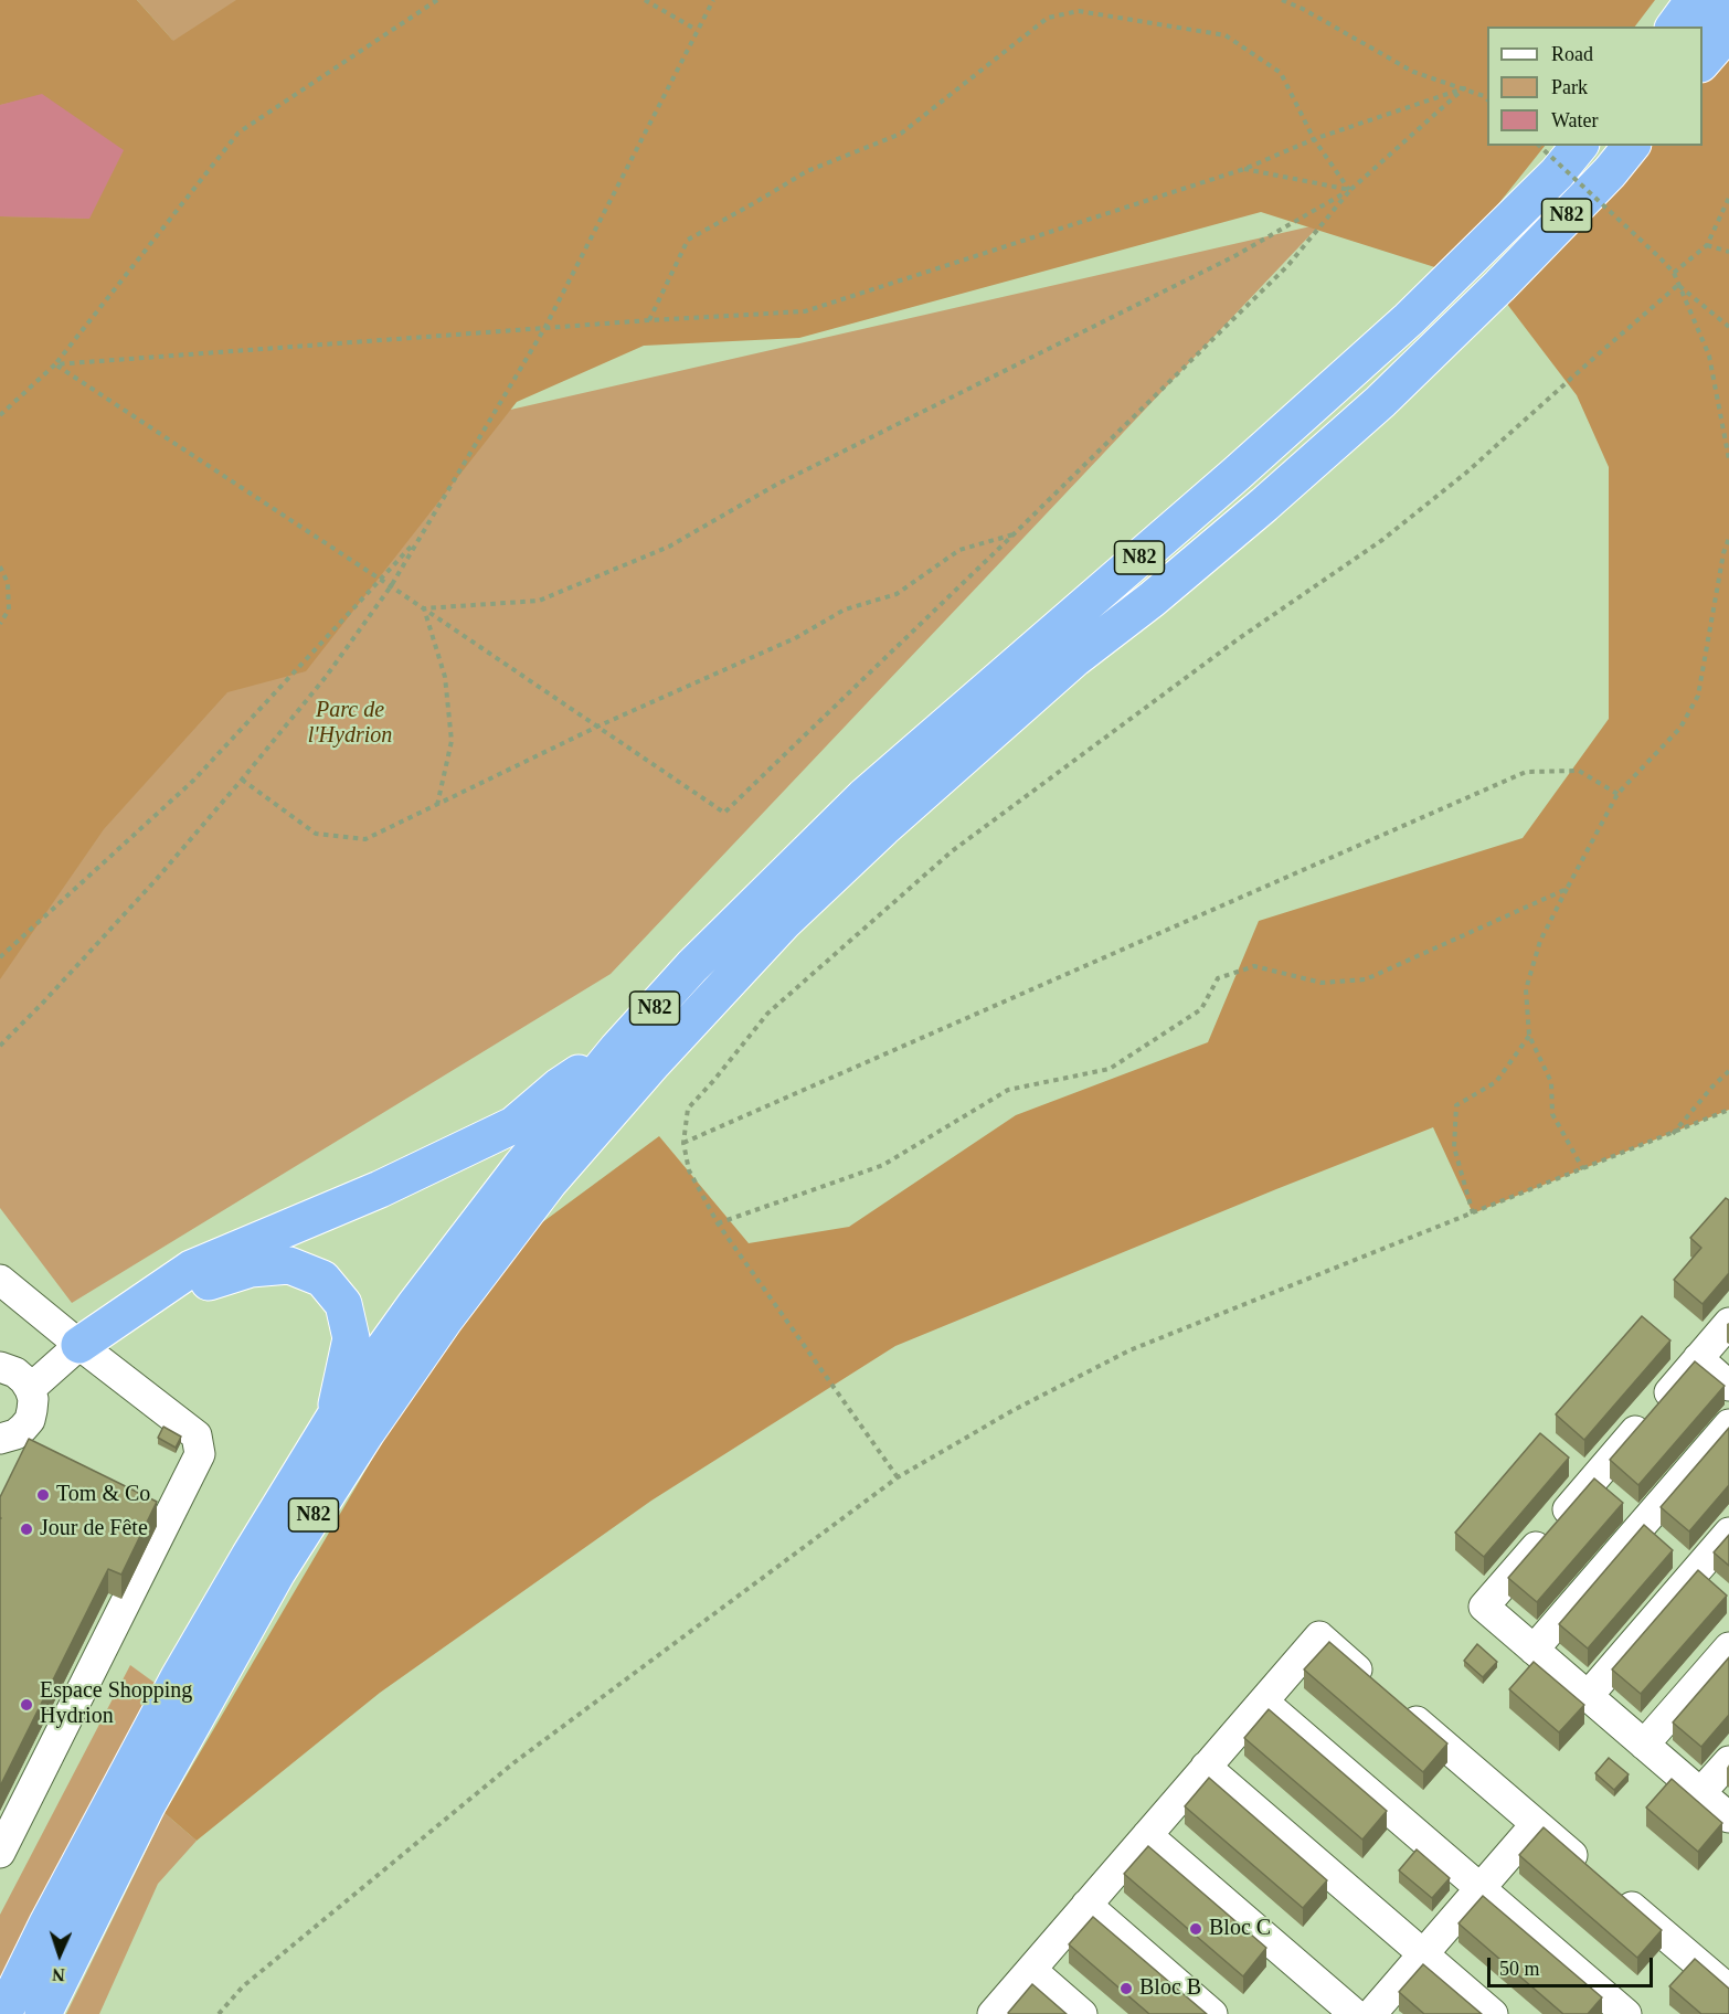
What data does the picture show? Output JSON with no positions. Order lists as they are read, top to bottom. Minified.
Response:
{"streets":{"highway":["N82"]},"parks":["Parc de l'Hydrion"],"places":["Tom & Co","Jour de Fête","Espace Shopping Hydrion","Bloc C","Bloc B"],"legend":["Road","Park","Water"],"scale_bar":"50 m","north":"bottom"}
